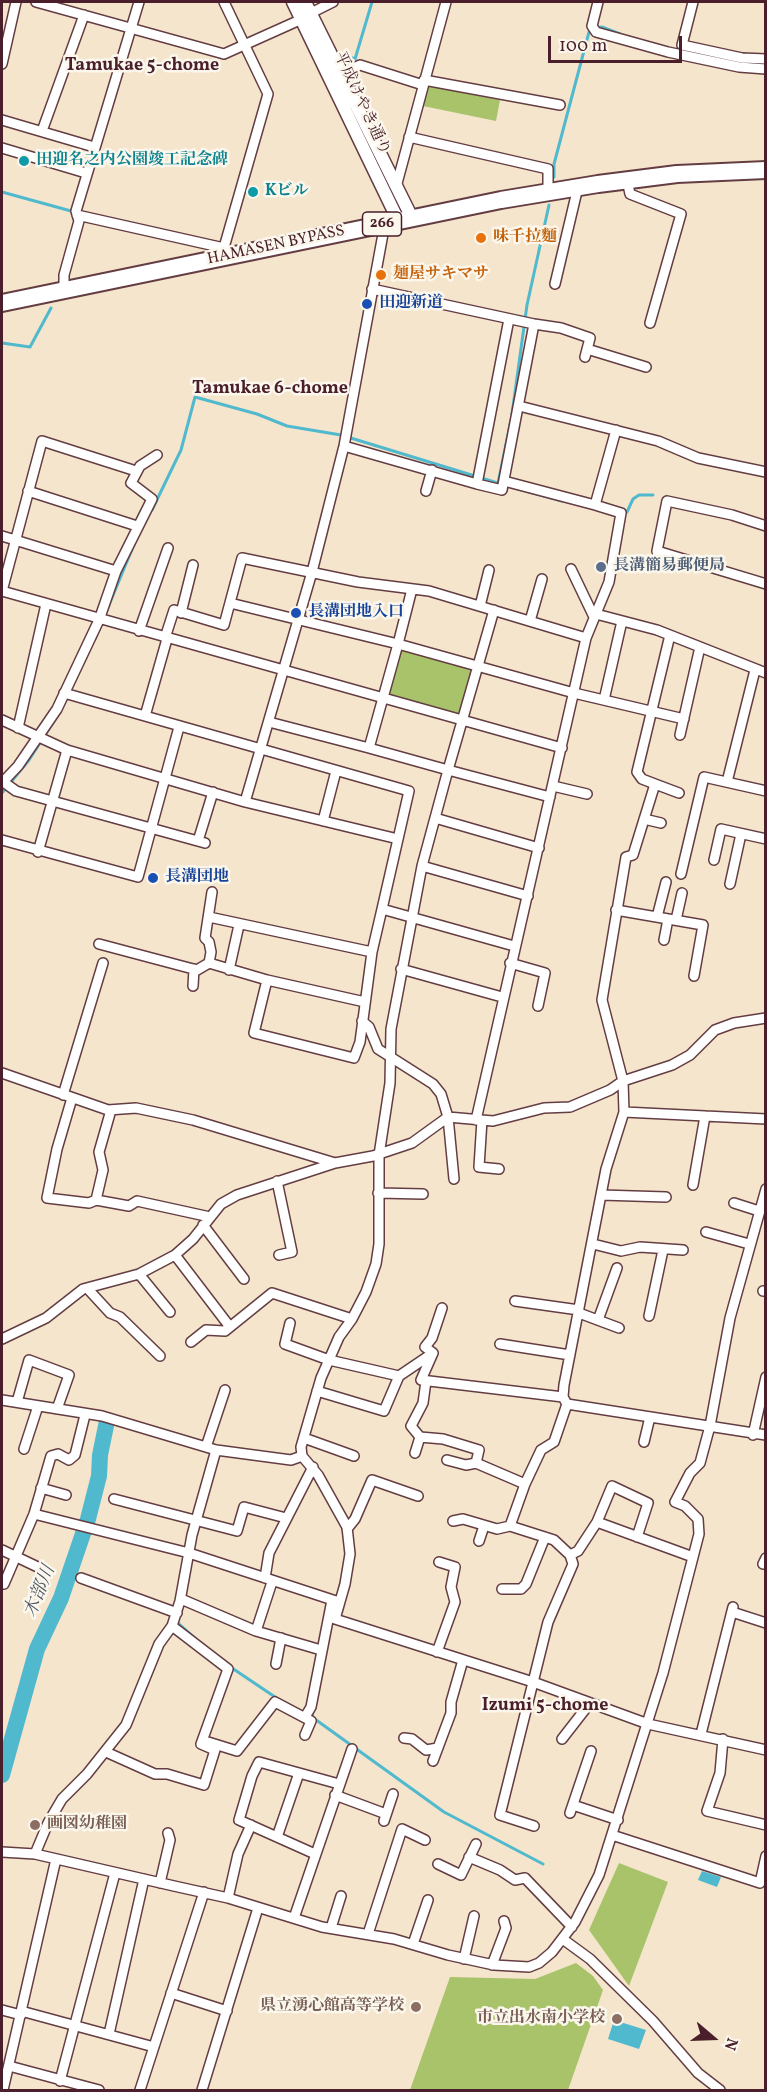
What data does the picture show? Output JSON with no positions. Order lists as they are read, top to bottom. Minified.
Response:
{"streets":{"highway":["266","HAMASEN BYPASS"],"street":["平成けやき通り"]},"crossings":[["平成けやき通り","HAMASEN BYPASS"]],"districts":["Tamukae 5-chome","Tamukae 6-chome","Izumi 5-chome"],"water":["木部川"],"places":["田迎名之内公園竣工記念碑","Kビル","味千拉麵","麺屋サキマサ","田迎新道","長溝簡易郵便局","長溝団地入口","長溝団地","画図幼稚園","県立湧心館高等学校","市立出水南小学校"],"scale_bar":"100 m","north":"right"}
